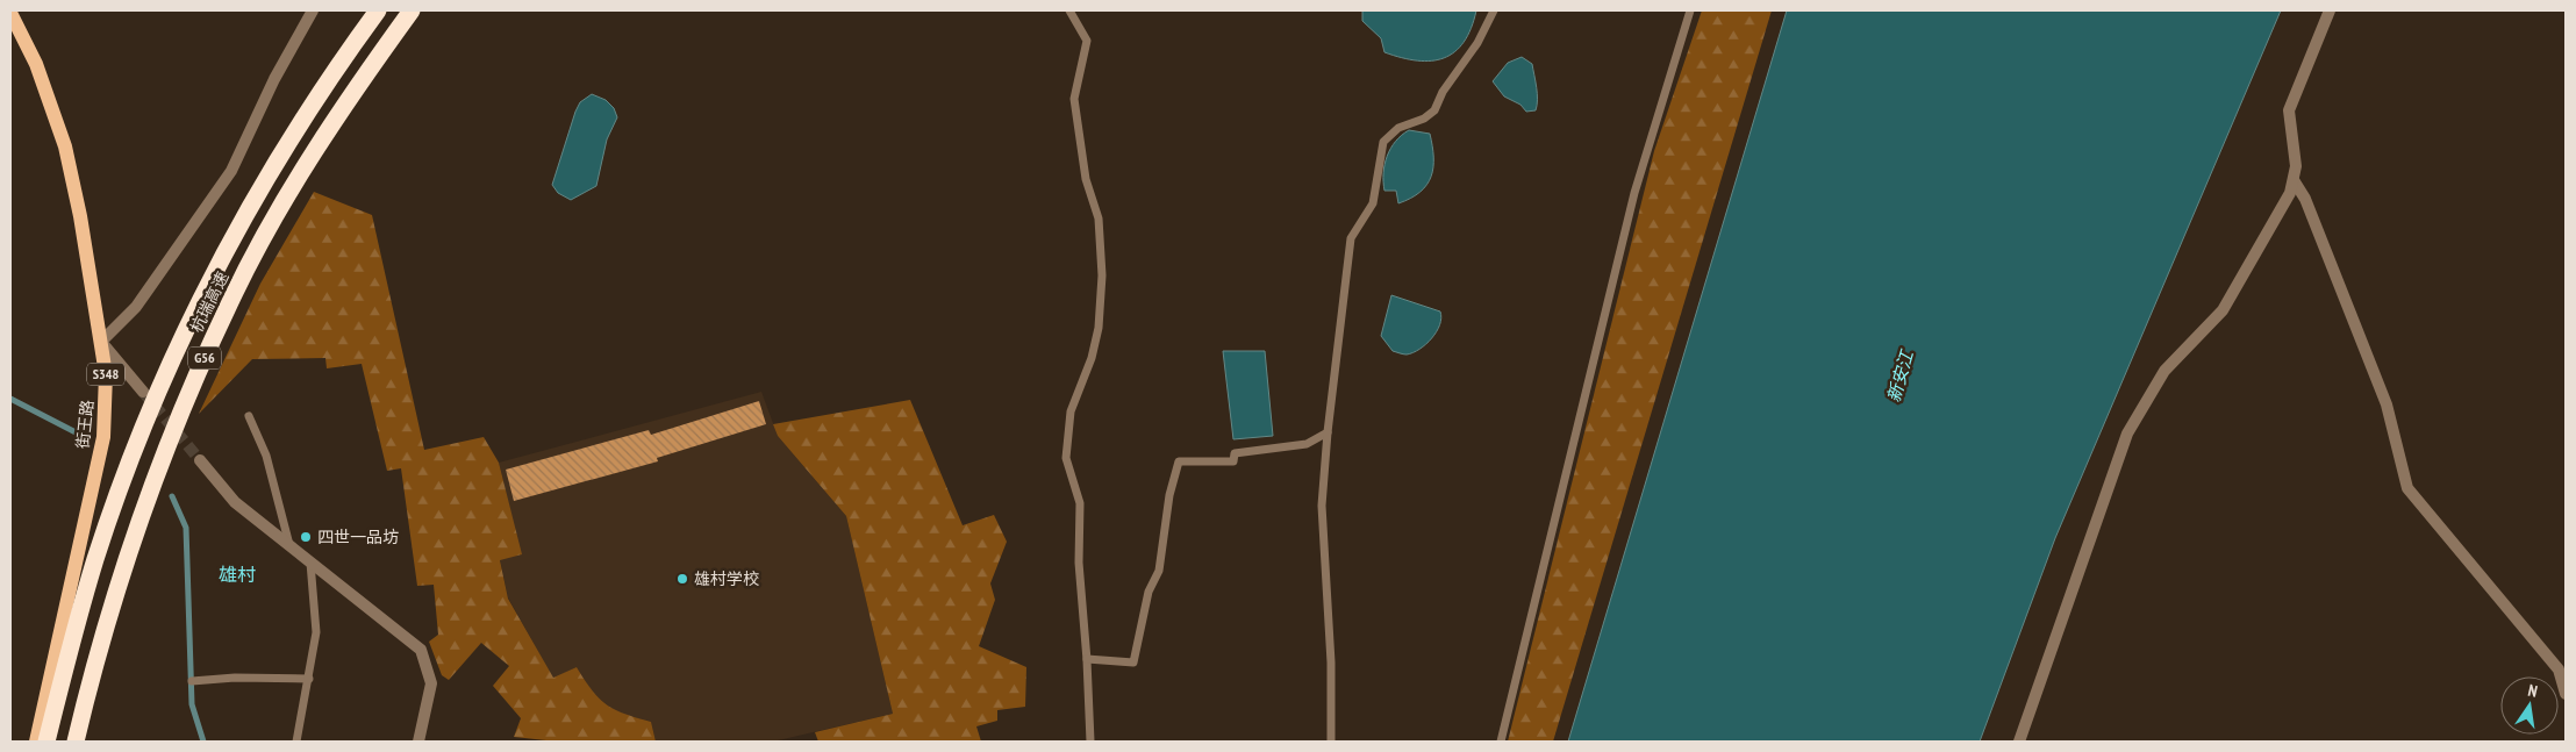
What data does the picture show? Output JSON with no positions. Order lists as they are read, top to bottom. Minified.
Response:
{"streets":{"highway":["杭瑞高速","G56"],"main road":["S348","街王路"]},"districts":["雄村"],"water":["新安江"],"places":["四世一品坊","雄村学校"],"north":"top"}
